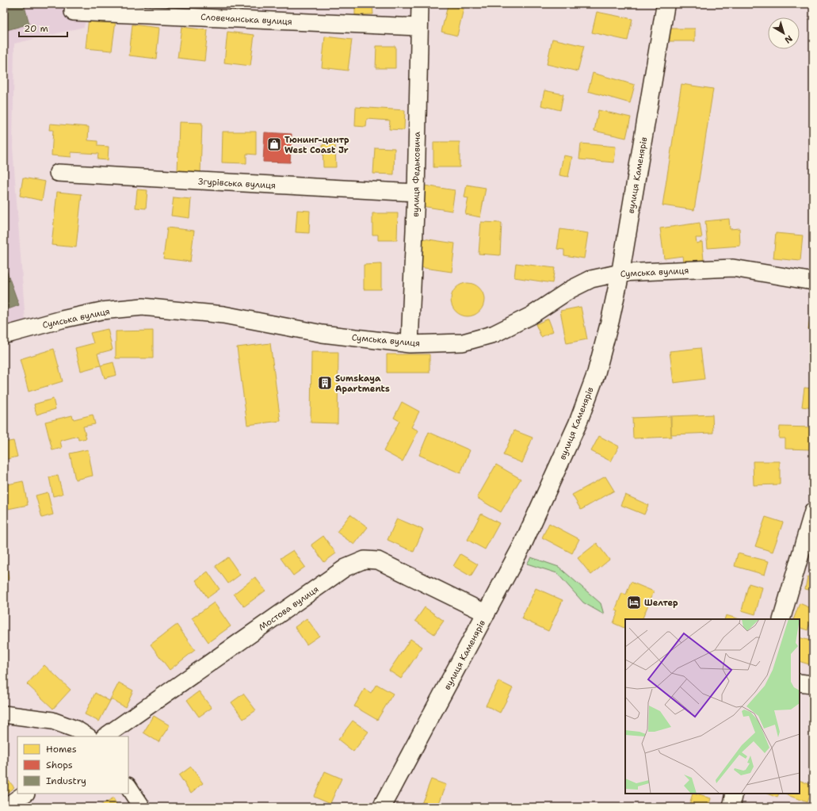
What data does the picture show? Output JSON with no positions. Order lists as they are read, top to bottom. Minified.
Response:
{"streets":{"street":["Словечанська вулиця","вулиця Федьковича","вулиця Каменярів","Згурівська вулиця","Сумська вулиця","Мостова вулиця"]},"crossings":[["Словечанська вулиця","вулиця Федьковича"],["вулиця Федьковича","Згурівська вулиця"],["вулиця Федьковича","Сумська вулиця"],["вулиця Каменярів","Сумська вулиця"],["вулиця Каменярів","Мостова вулиця"]],"places":{"shop":["Тюнинг-центр West Coast Jr"],"building":["Sumskaya Apartments"],"hotel":["Шелтер"]},"legend":["Homes","Shops","Industry"],"scale_bar":"20 m","north":"bottom right"}
